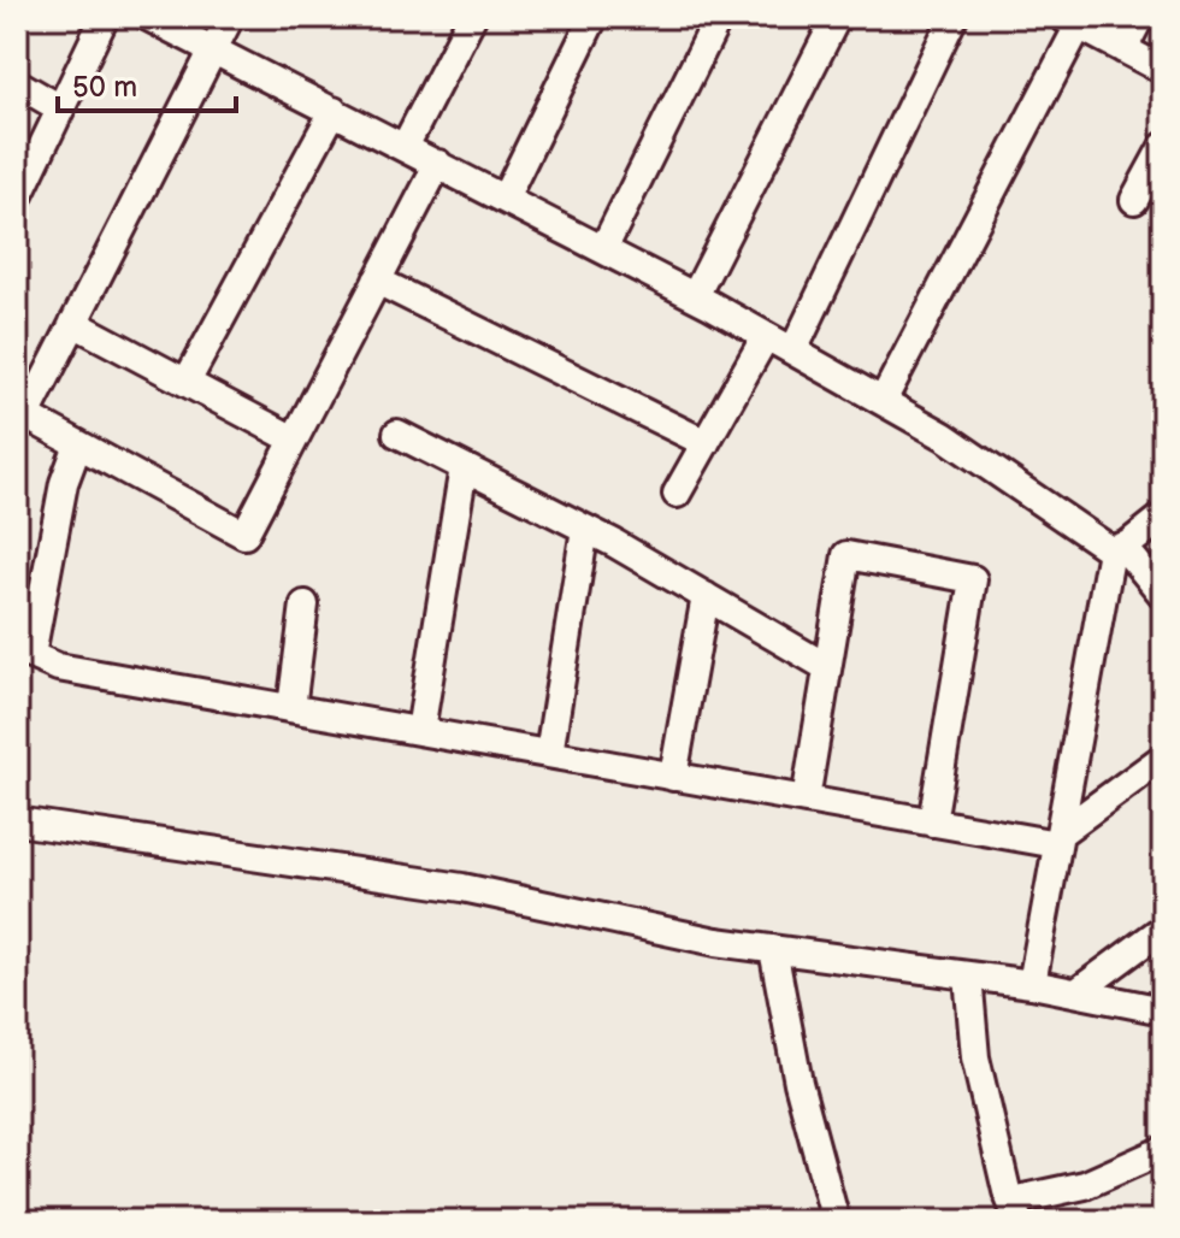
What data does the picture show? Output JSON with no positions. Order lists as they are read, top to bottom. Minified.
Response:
{"scale_bar":"50 m"}
